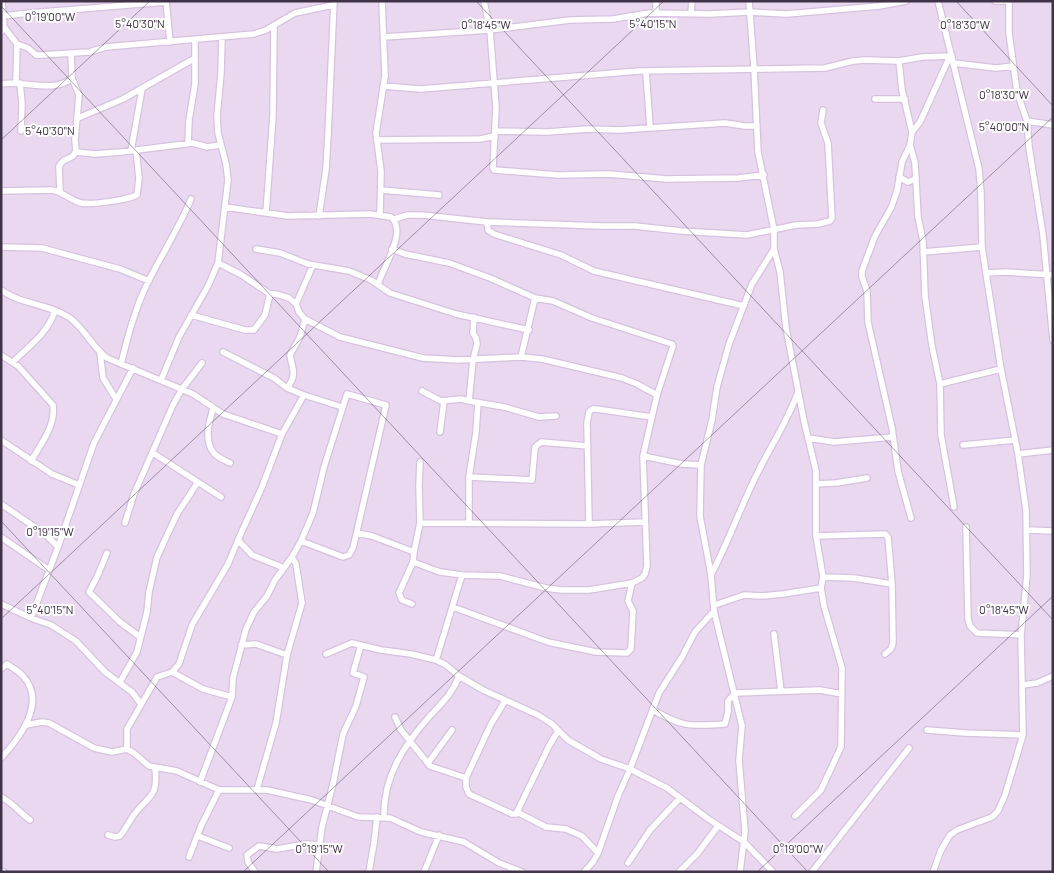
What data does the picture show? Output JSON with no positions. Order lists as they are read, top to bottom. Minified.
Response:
{"coordinates":["0°19'00\"W","5°40'30\"N","5°40'15\"N","0°18'45\"W","0°18'30\"W","5°40'00\"N","0°19'15\"W"]}
